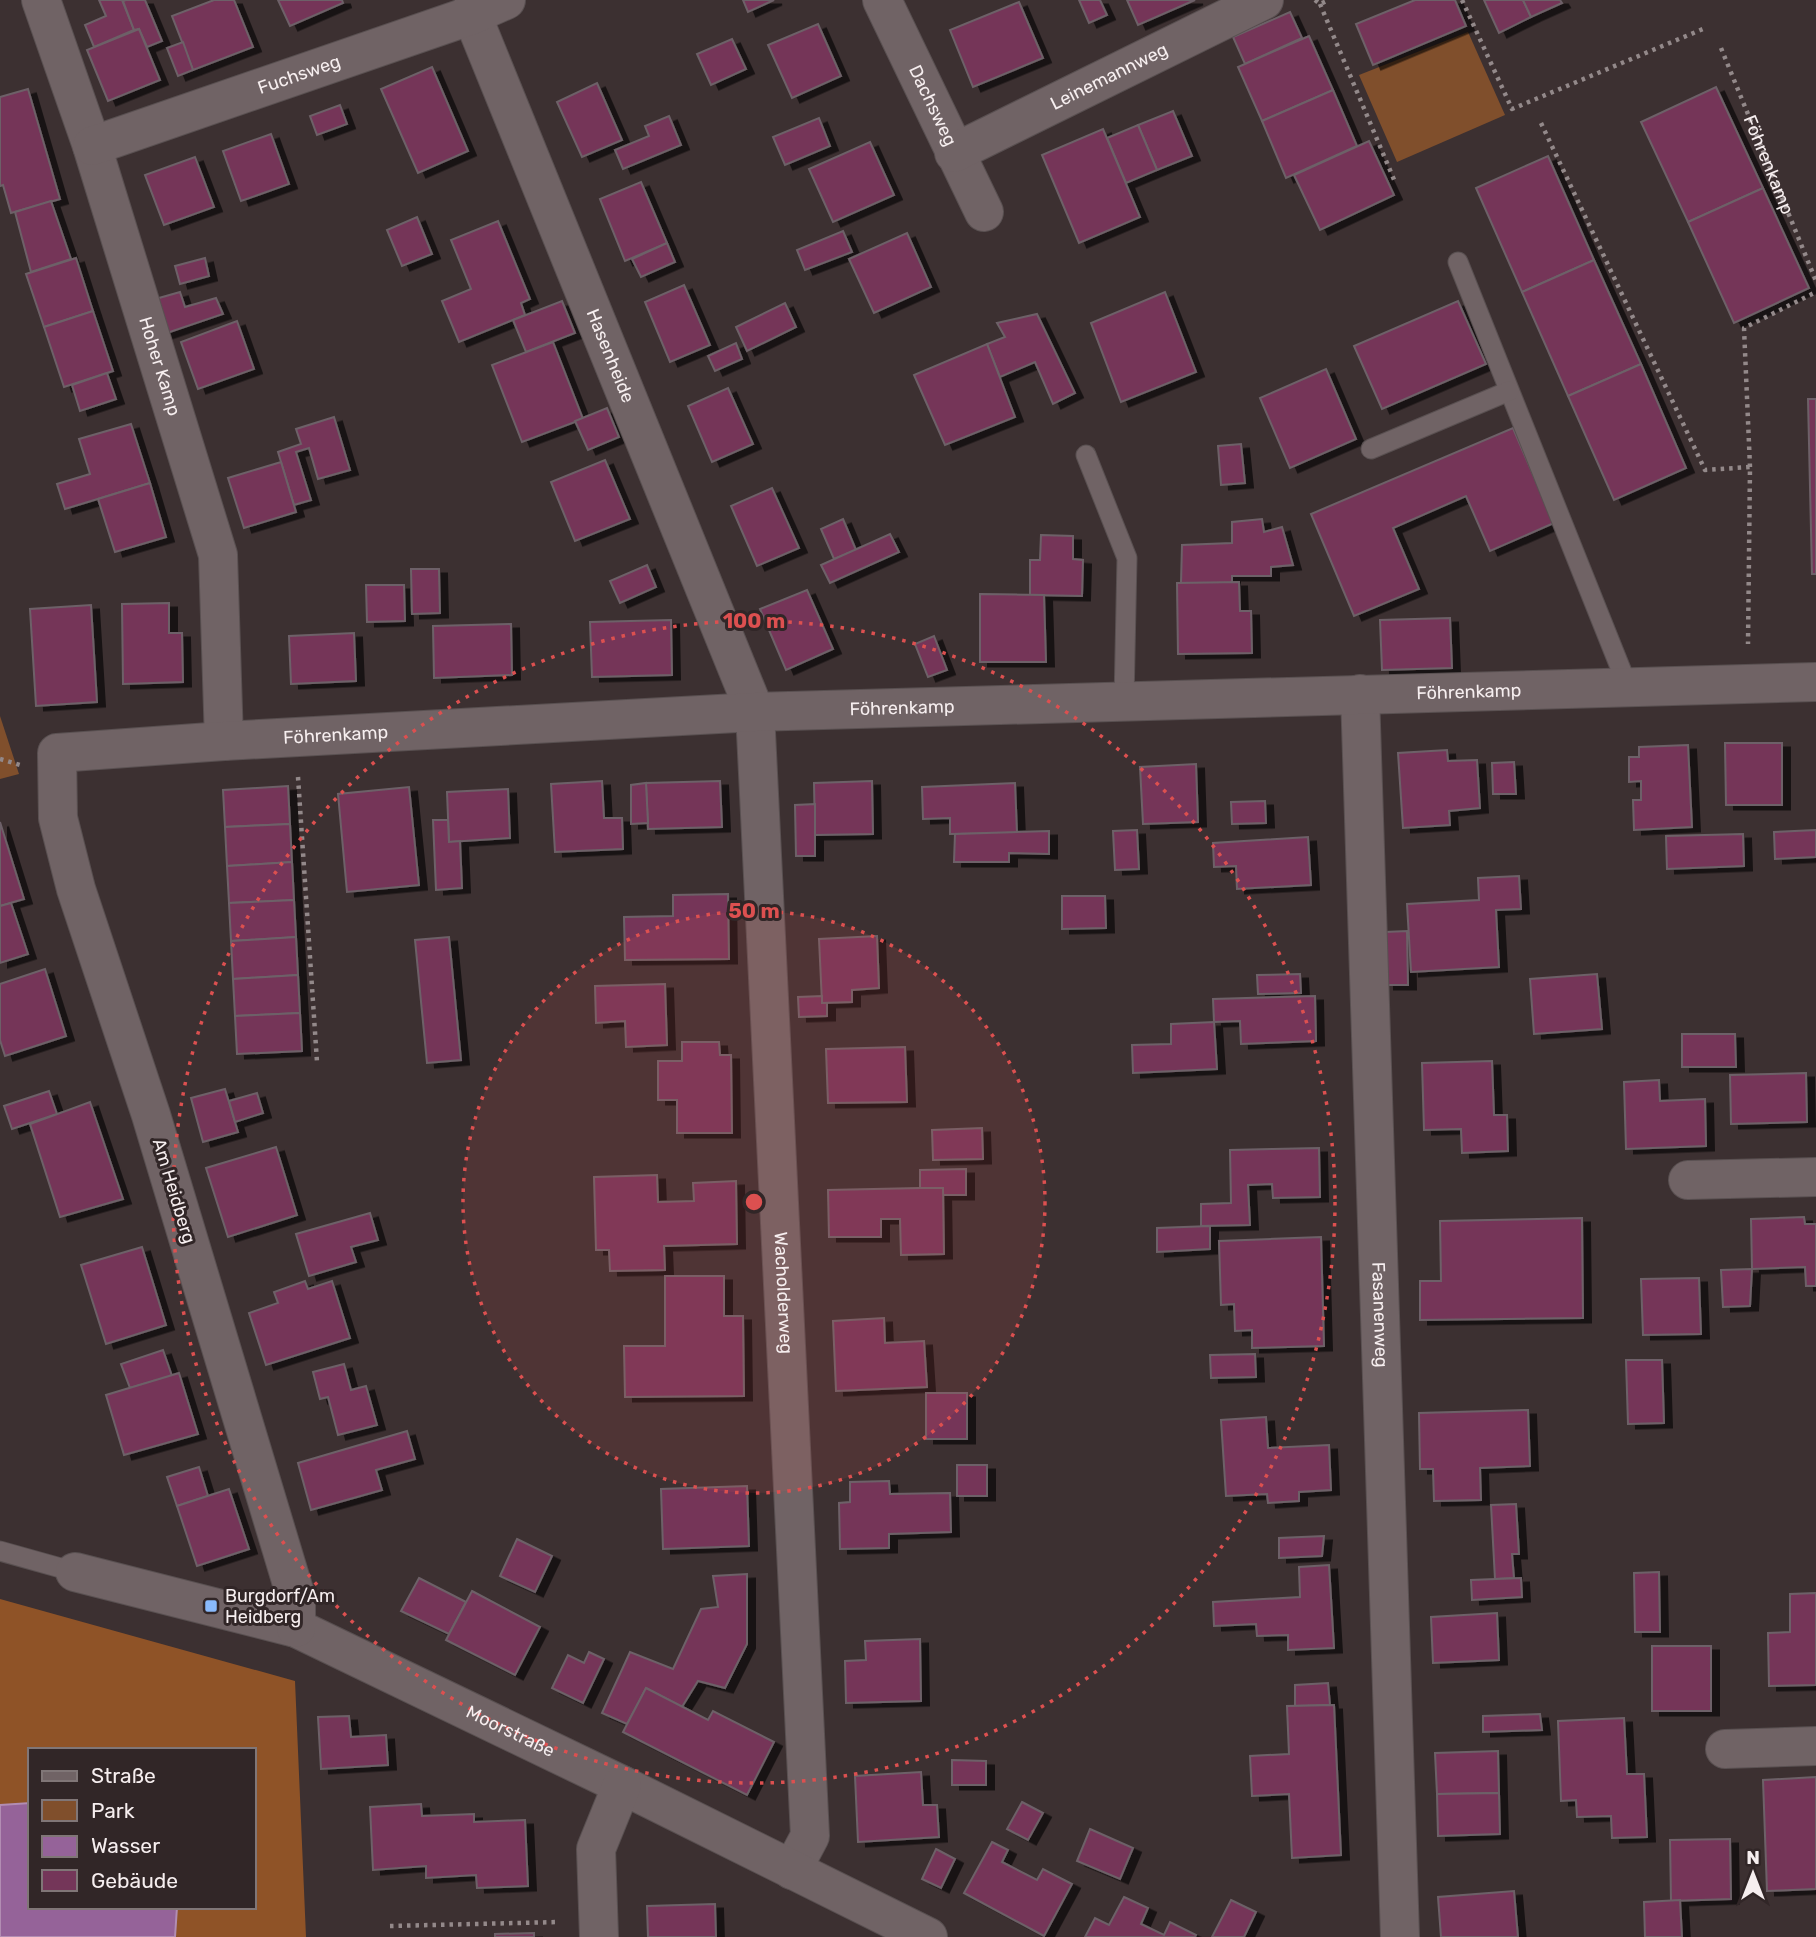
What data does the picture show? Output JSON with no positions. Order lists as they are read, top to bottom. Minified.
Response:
{"streets":{"street":["Fuchsweg","Leinemannweg","Dachsweg","Föhrenkamp","Hasenheide","Hoher Kamp","Am Heidberg","Wacholderweg","Fasanenweg","Moorstraße"]},"crossings":[["Fuchsweg","Hasenheide"],["Fuchsweg","Hoher Kamp"],["Leinemannweg","Dachsweg"],["Föhrenkamp","Hasenheide"],["Föhrenkamp","Hoher Kamp"],["Föhrenkamp","Am Heidberg"],["Föhrenkamp","Wacholderweg"],["Föhrenkamp","Fasanenweg"],["Hasenheide","Wacholderweg"],["Am Heidberg","Moorstraße"],["Wacholderweg","Moorstraße"]],"places":{"transit":["Burgdorf/Am Heidberg"]},"legend":["Straße","Park","Wasser","Gebäude"],"north":"top","rings":["100 m","50 m"]}
